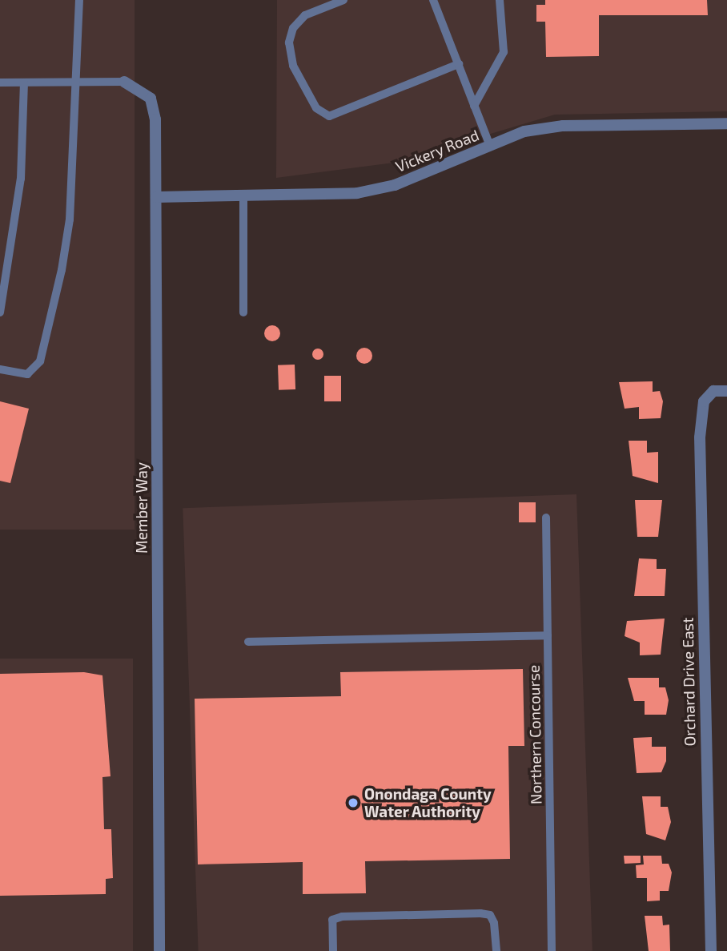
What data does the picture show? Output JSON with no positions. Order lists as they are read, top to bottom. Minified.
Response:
{"streets":{"street":["Vickery Road","Member Way","Orchard Drive East"],"lane":["Northern Concourse"]},"crossings":[["Vickery Road","Member Way"]],"places":["Onondaga County Water Authority"]}
